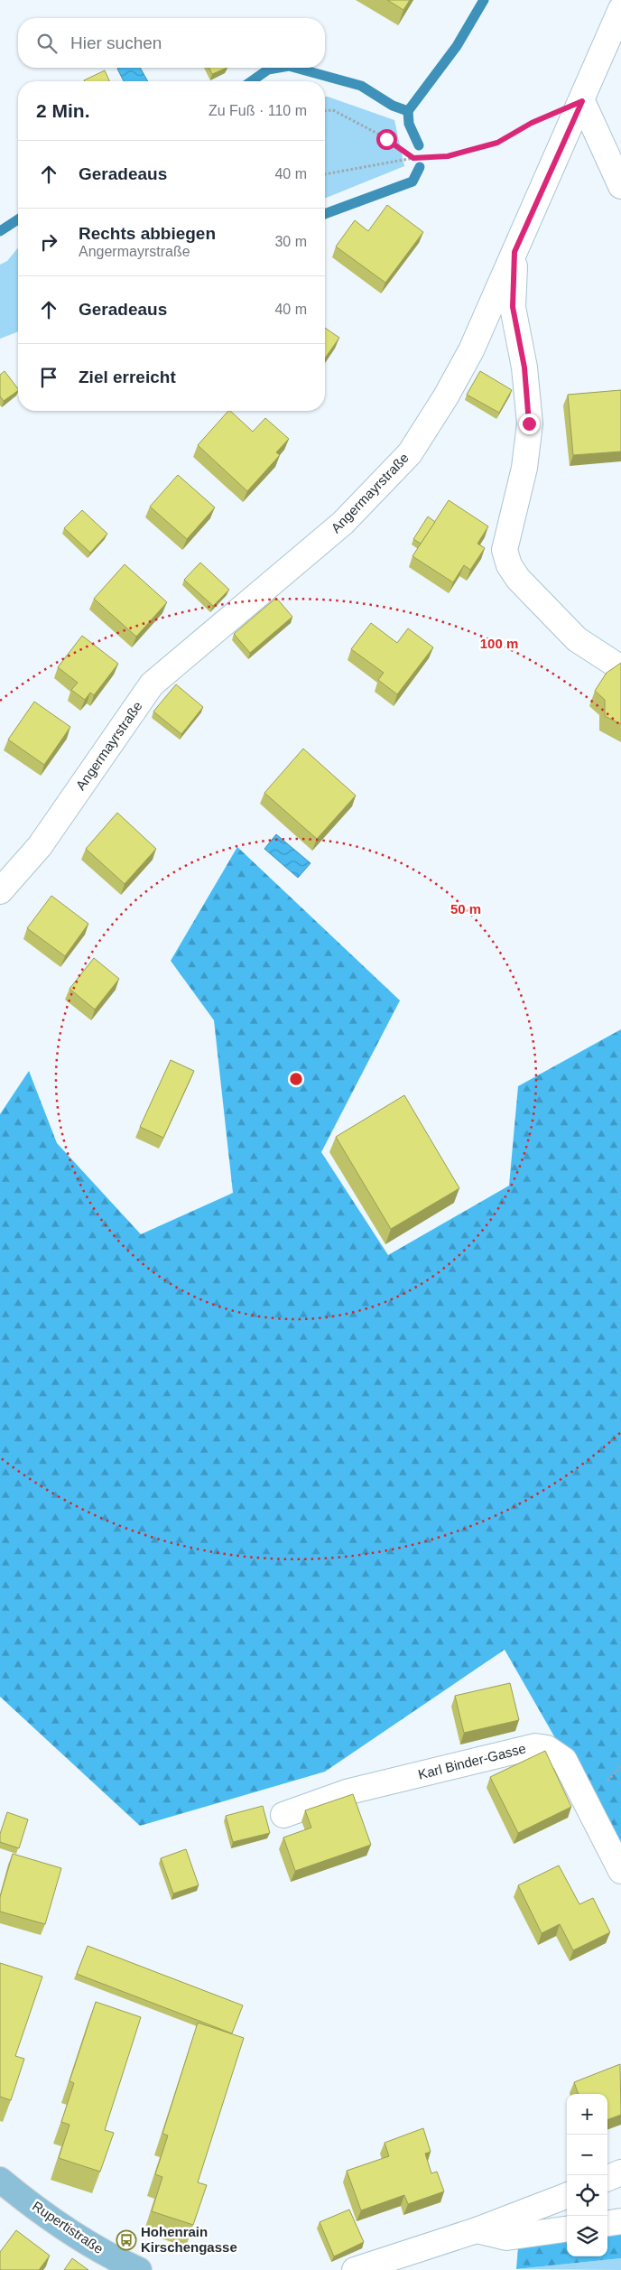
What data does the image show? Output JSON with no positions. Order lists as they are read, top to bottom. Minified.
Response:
{"streets":{"main road":["Rupertistraße"],"street":["Angermayrstraße","Karl Binder-Gasse"]},"places":{"bus stop":["Hohenrain Kirschengasse"]},"page":{"search":"Hier suchen","heading":["2 Min.","Zu Fuß · 110 m"],"list":[["Geradeaus","40 m"],["Rechts abbiegen","Angermayrstraße","30 m"],["Geradeaus","40 m"],"Ziel erreicht"],"map_buttons":["+","−"]},"rings":["100 m","50 m"]}
